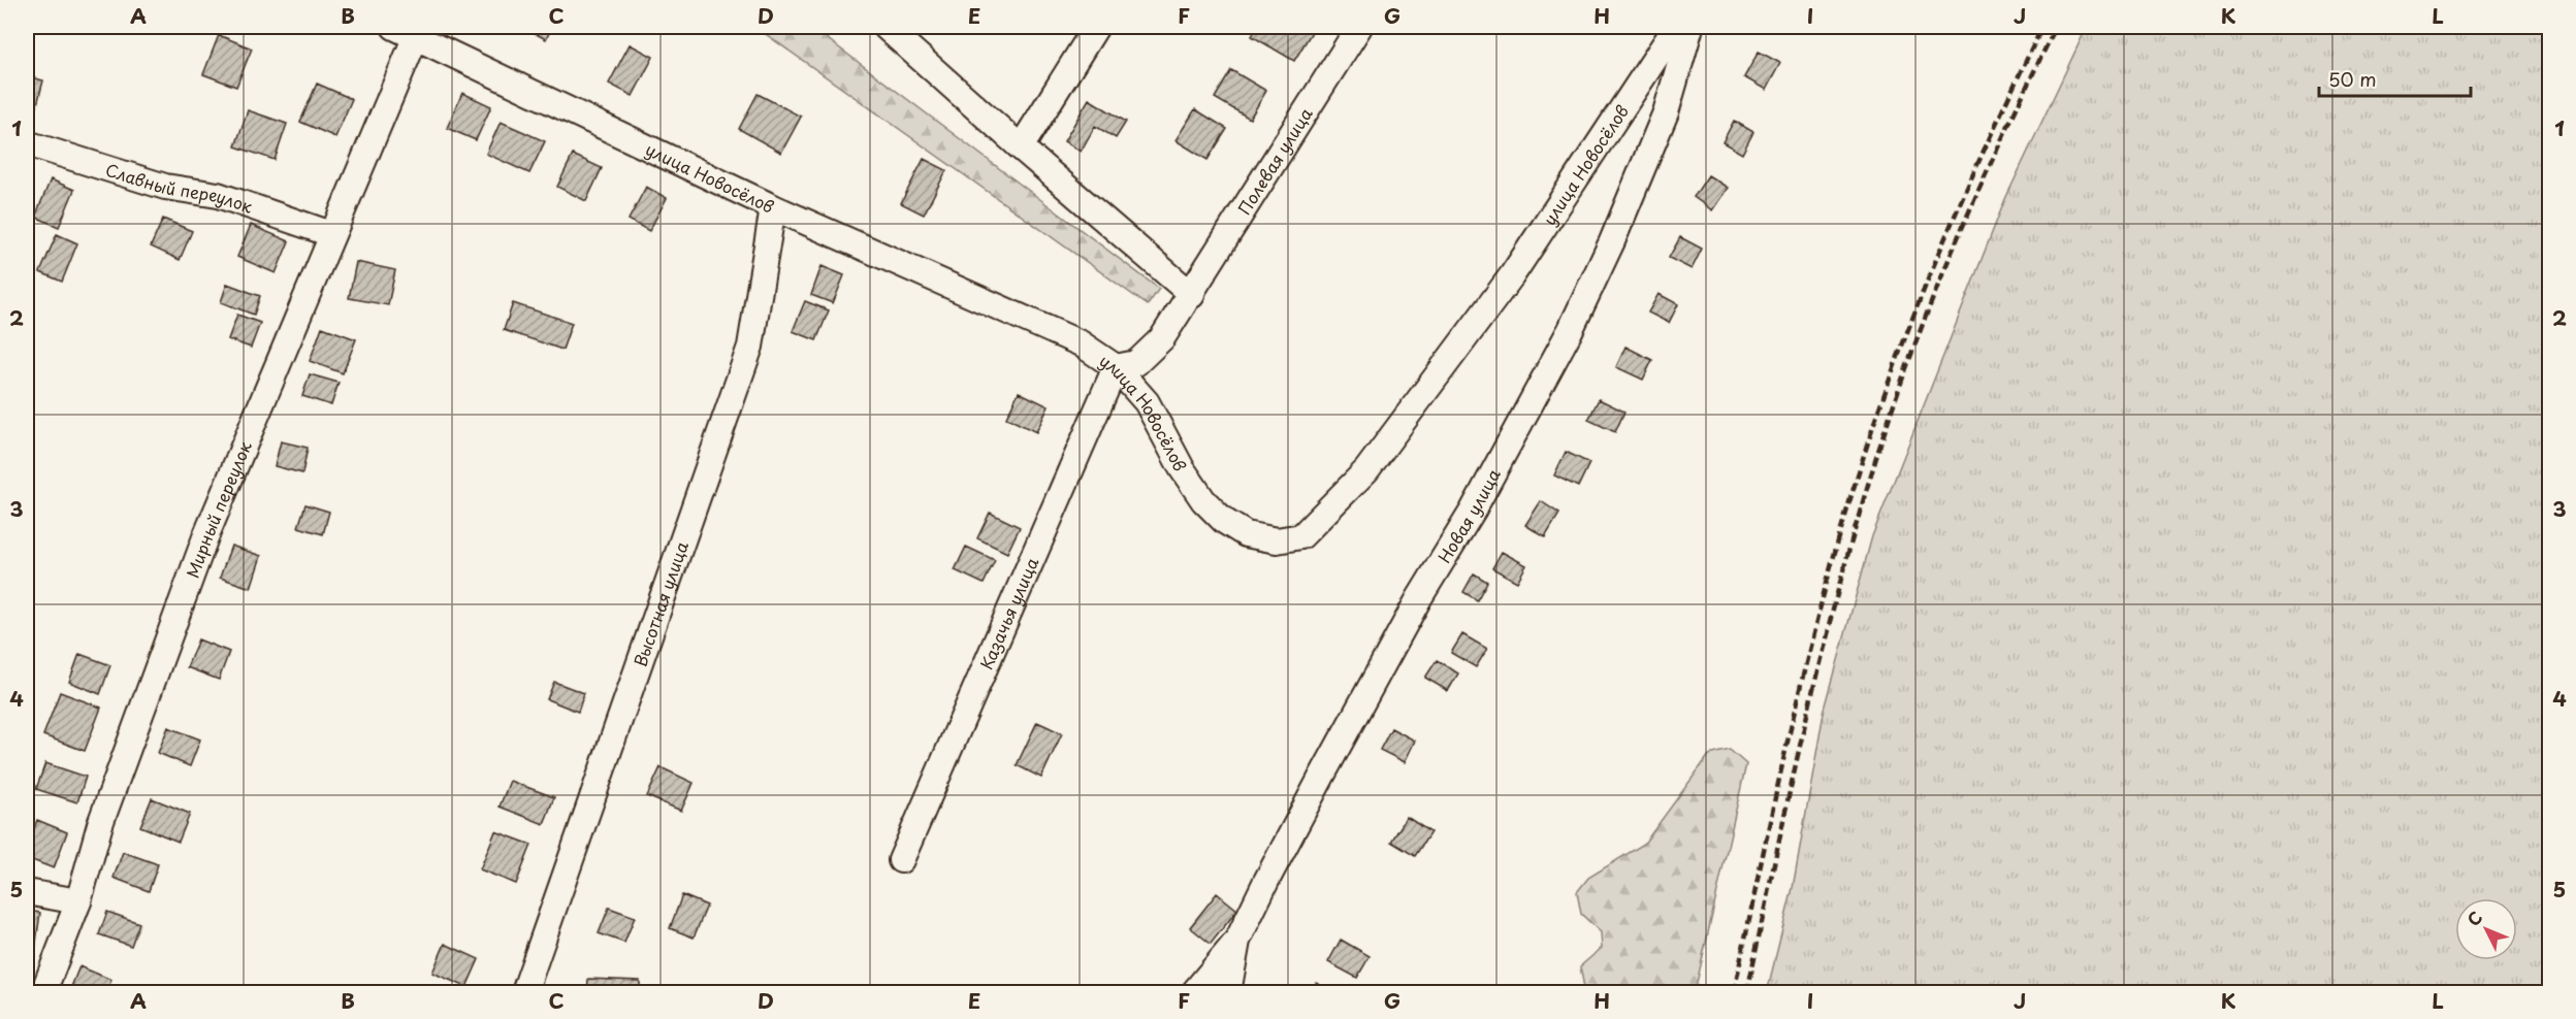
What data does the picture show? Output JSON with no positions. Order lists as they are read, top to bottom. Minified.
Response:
{"streets":{"street":["Полевая улица","улица Новосёлов","Славный переулок","Мирный переулок","Новая улица","Высотная улица","Казачья улица"]},"crossings":[["Полевая улица","улица Новосёлов"],["Полевая улица","Казачья улица"],["улица Новосёлов","Мирный переулок"],["улица Новосёлов","Высотная улица"],["улица Новосёлов","Казачья улица"],["Славный переулок","Мирный переулок"]],"scale_bar":"50 m","north":"top left","grid":{"columns":["A","B","C","D","E","F","G","H","I","J","K","L"],"rows":["1","2","3","4","5"]}}
